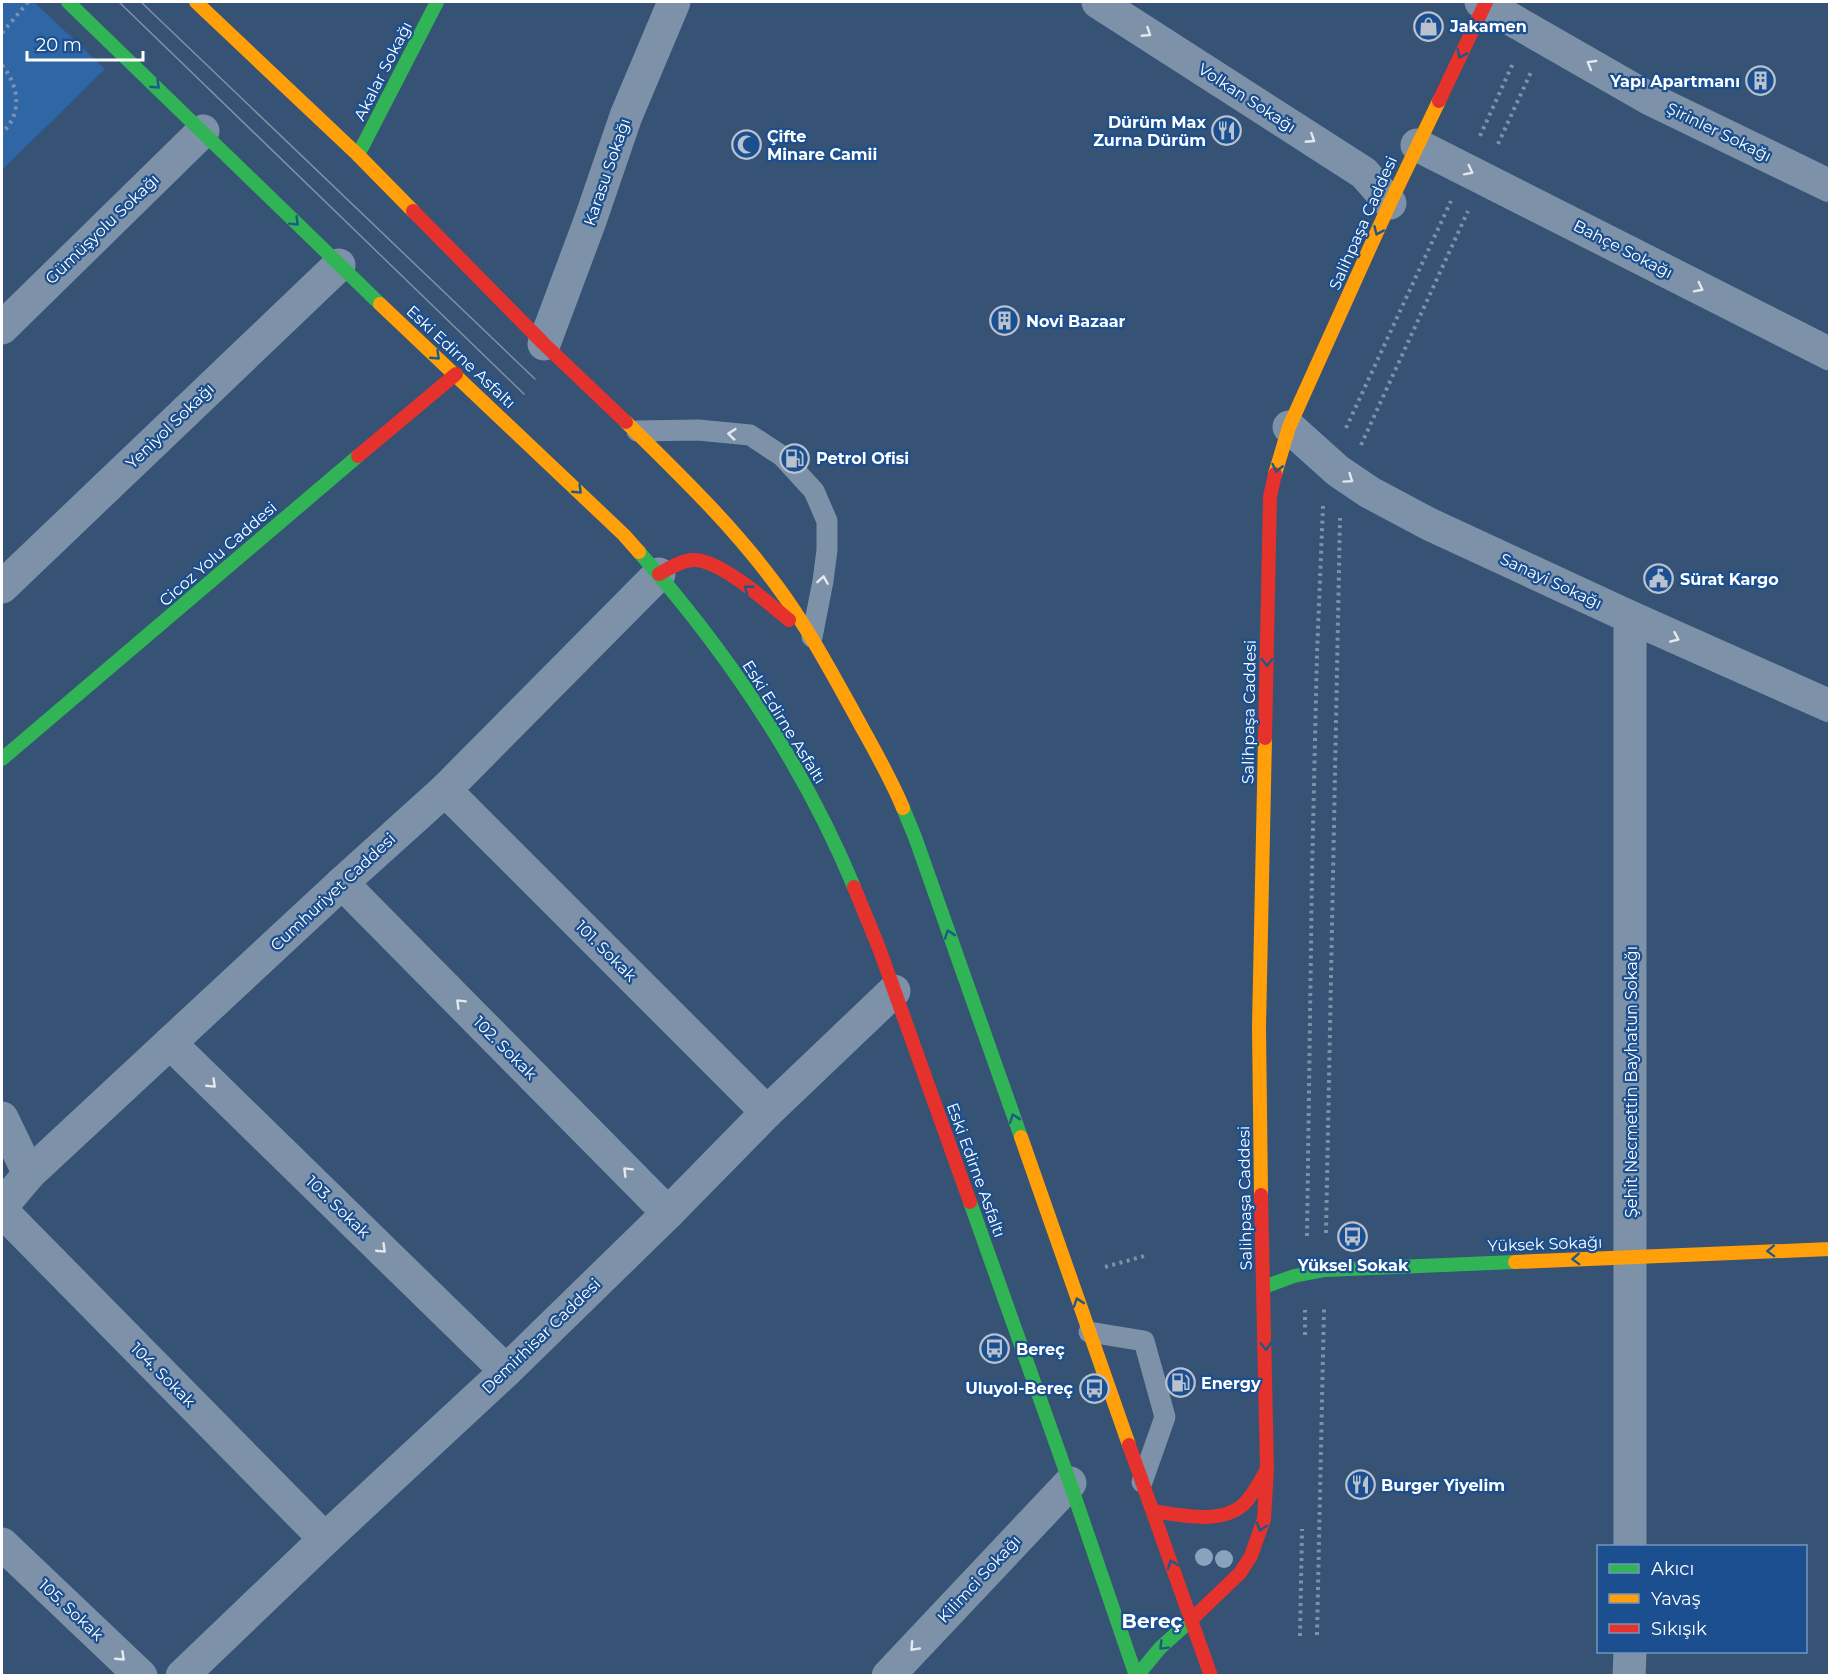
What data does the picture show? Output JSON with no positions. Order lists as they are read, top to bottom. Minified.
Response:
{"streets":{"main road":["Akalar Sokağı","Salihpaşa Caddesi","Eski Edirne Asfaltı","Cicoz Yolu Caddesi","Yüksek Sokağı"],"street":["Volkan Sokağı","Şirinler Sokağı","Karasu Sokağı","Gümüşyolu Sokağı","Bahçe Sokağı","Yeniyol Sokağı","Sanayi Sokağı","Cumhuriyet Caddesi","101. Sokak","102. Sokak","Şehit Necmettin Bayhatun Sokağı","103. Sokak","Demirhisar Caddesi","104. Sokak","Kilimci Sokağı","105. Sokak"]},"crossings":[["Volkan Sokağı","Salihpaşa Caddesi"],["Şirinler Sokağı","Salihpaşa Caddesi"],["Salihpaşa Caddesi","Bahçe Sokağı"],["Salihpaşa Caddesi","Eski Edirne Asfaltı"],["Salihpaşa Caddesi","Sanayi Sokağı"],["Salihpaşa Caddesi","Yüksek Sokağı"],["Gümüşyolu Sokağı","Eski Edirne Asfaltı"],["Eski Edirne Asfaltı","Yeniyol Sokağı"],["Eski Edirne Asfaltı","Cicoz Yolu Caddesi"],["Eski Edirne Asfaltı","Cumhuriyet Caddesi"],["Eski Edirne Asfaltı","Demirhisar Caddesi"],["Eski Edirne Asfaltı","Kilimci Sokağı"],["Sanayi Sokağı","Şehit Necmettin Bayhatun Sokağı"],["Cumhuriyet Caddesi","101. Sokak"],["Cumhuriyet Caddesi","102. Sokak"],["Cumhuriyet Caddesi","103. Sokak"],["101. Sokak","Demirhisar Caddesi"],["102. Sokak","Demirhisar Caddesi"],["Şehit Necmettin Bayhatun Sokağı","Yüksek Sokağı"],["103. Sokak","Demirhisar Caddesi"],["Demirhisar Caddesi","104. Sokak"]],"one_way":["Volkan Sokağı","Şirinler Sokağı","Salihpaşa Caddesi","Bahçe Sokağı","Sanayi Sokağı","102. Sokak","103. Sokak","Yüksek Sokağı","Kilimci Sokağı","105. Sokak"],"districts":["Bereç"],"places":{"shop":["Jakamen"],"building":["Yapı Apartmanı","Novi Bazaar"],"restaurant":["Dürüm Max Zurna Dürüm","Burger Yiyelim"],"mosque":["Çifte Minare Camii"],"fuel station":["Petrol Ofisi","Energy"],"public building":["Sürat Kargo"],"bus stop":["Yüksel Sokak","Bereç","Uluyol-Bereç"]},"legend":["Akıcı","Yavaş","Sıkışık"],"scale_bar":"20 m"}
